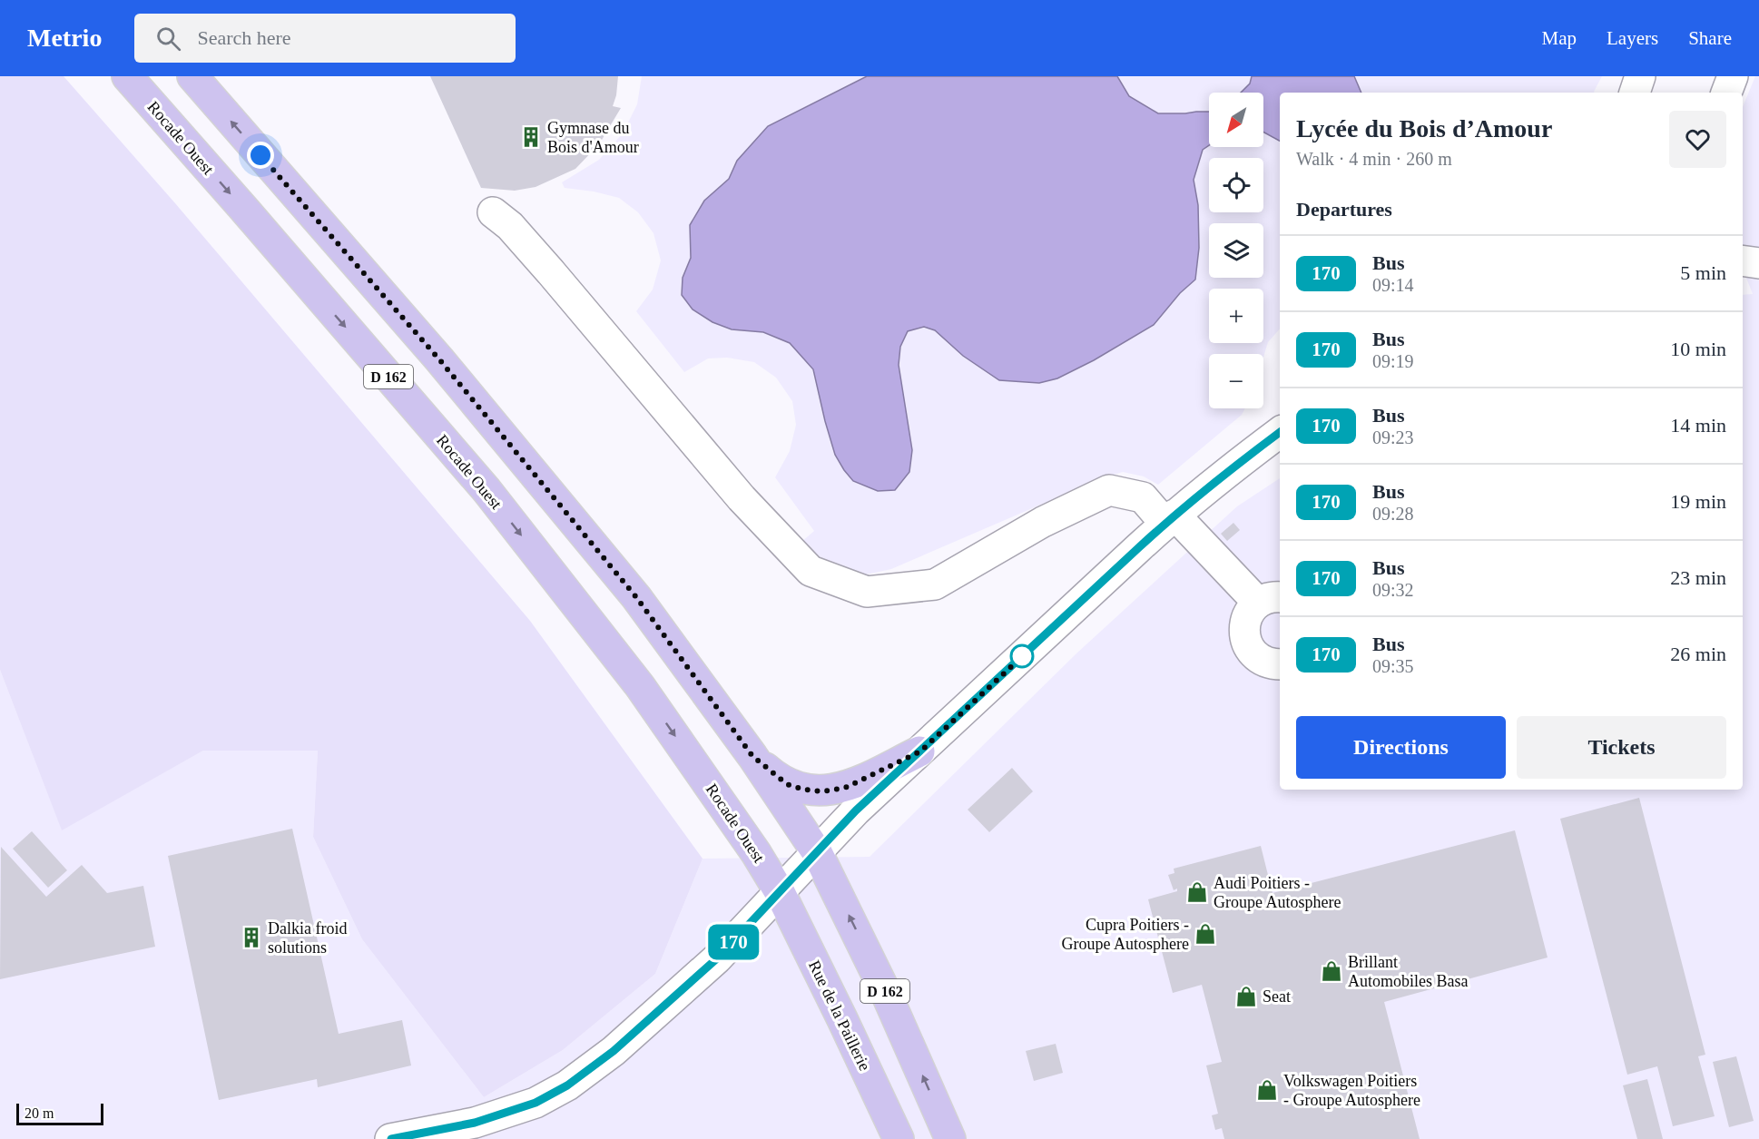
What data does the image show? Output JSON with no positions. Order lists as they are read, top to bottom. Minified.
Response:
{"streets":{"main road":["Rocade Ouest","D 162","Rue de la Paillerie"]},"crossings":[["Rocade Ouest","Rue de la Paillerie"]],"places":{"building":["Gymnase du Bois d'Amour","Dalkia froid solutions"],"shop":["Audi Poitiers - Groupe Autosphere","Cupra Poitiers - Groupe Autosphere","Brillant Automobiles Basa","Seat","Volkswagen Poitiers - Groupe Autosphere"]},"lines":["bus line 170"],"scale_bar":"20 m","north":"bottom left","page":{"header":"Metrio","search":"Search here","nav":["Map","Layers","Share"],"on_map":"170","map_buttons":["+","−"],"heading":[["Lycée du Bois d’Amour","Walk · 4 min · 260 m"],"Departures"],"list":[{"mark":"170","name":"Bus","note":"09:14","value":"5 min"},{"mark":"170","name":"Bus","note":"09:19","value":"10 min"},{"mark":"170","name":"Bus","note":"09:23","value":"14 min"},{"mark":"170","name":"Bus","note":"09:28","value":"19 min"},{"mark":"170","name":"Bus","note":"09:32","value":"23 min"},{"mark":"170","name":"Bus","note":"09:35","value":"26 min"}],"buttons":["Directions","Tickets"],"scale":"20 m"}}
